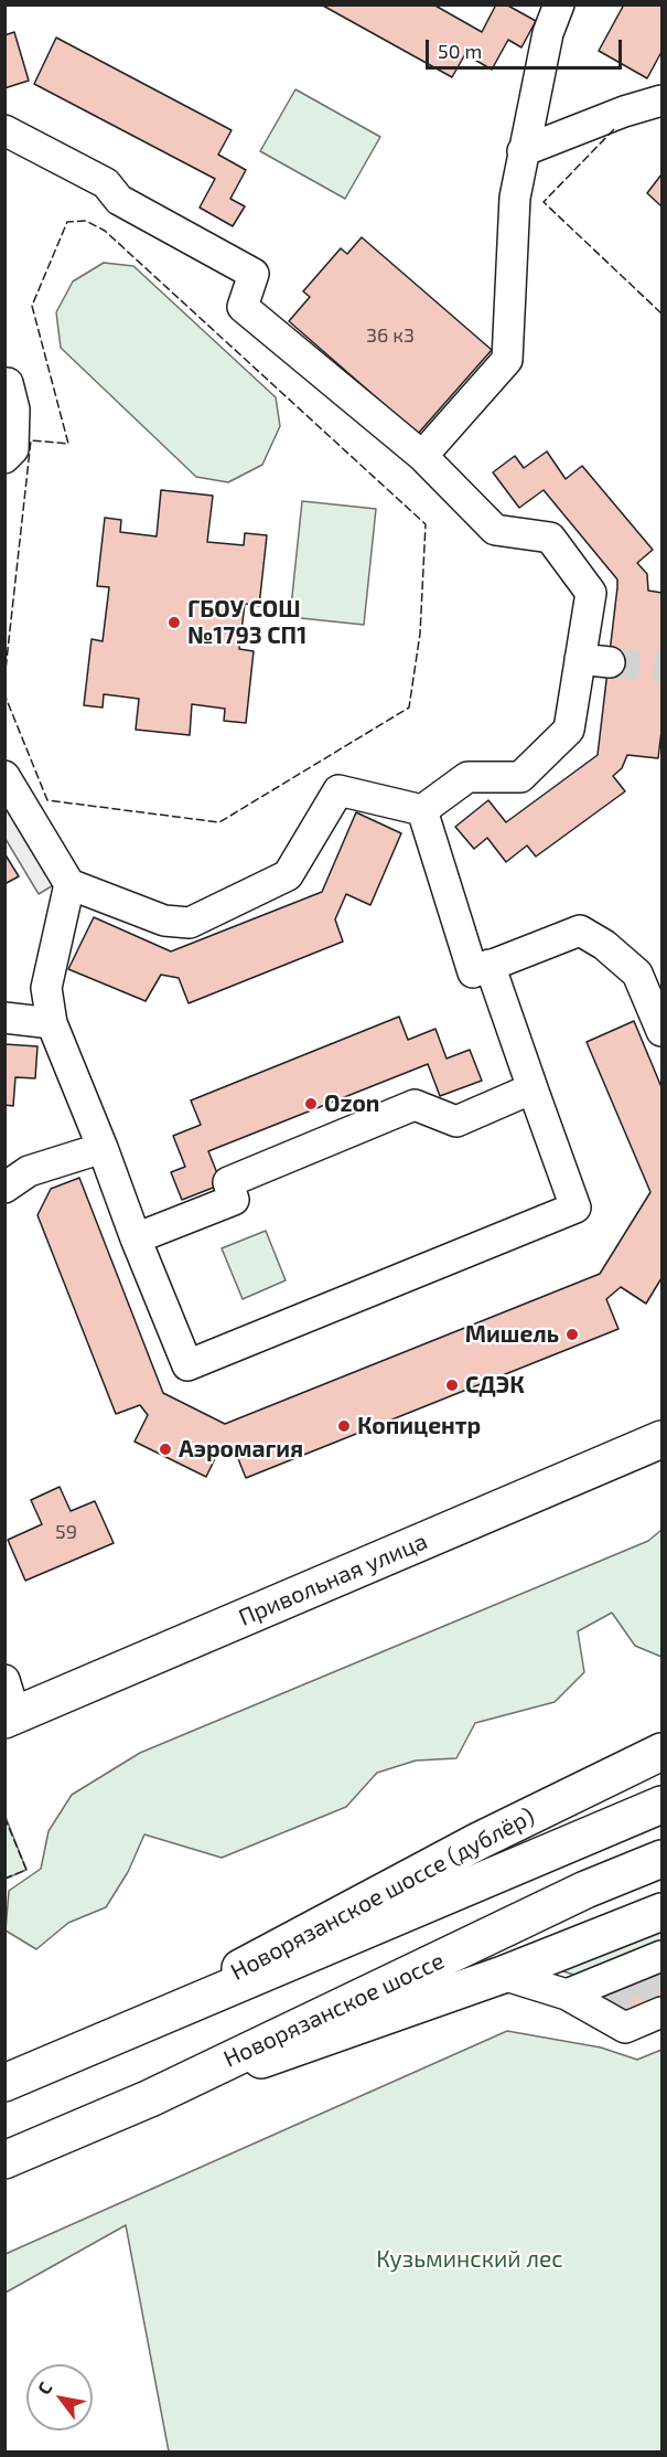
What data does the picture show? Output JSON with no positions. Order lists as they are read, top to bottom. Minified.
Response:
{"streets":{"main road":["Привольная улица","Новорязанское шоссе (дублёр)","Новорязанское шоссе"]},"parks":["Кузьминский лес"],"places":["ГБОУ СОШ №1793 СП1","Ozon","Мишель","СДЭК","Копицентр","Аэромагия"],"house_numbers":["36 к3","59"],"scale_bar":"50 m","north":"top left"}
